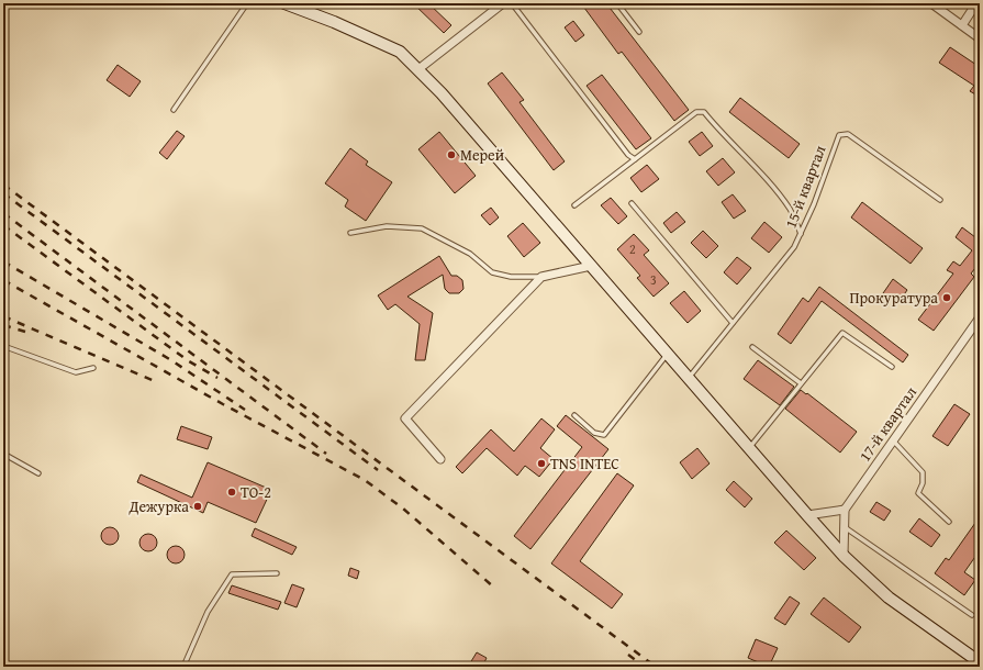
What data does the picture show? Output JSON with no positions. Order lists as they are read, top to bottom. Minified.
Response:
{"streets":{"street":["17-й квартал"],"lane":["15-й квартал"]},"places":["Мерей","Прокуратура","TNS INTEC","ТО-2","Дежурка"],"house_numbers":["2","3"]}
